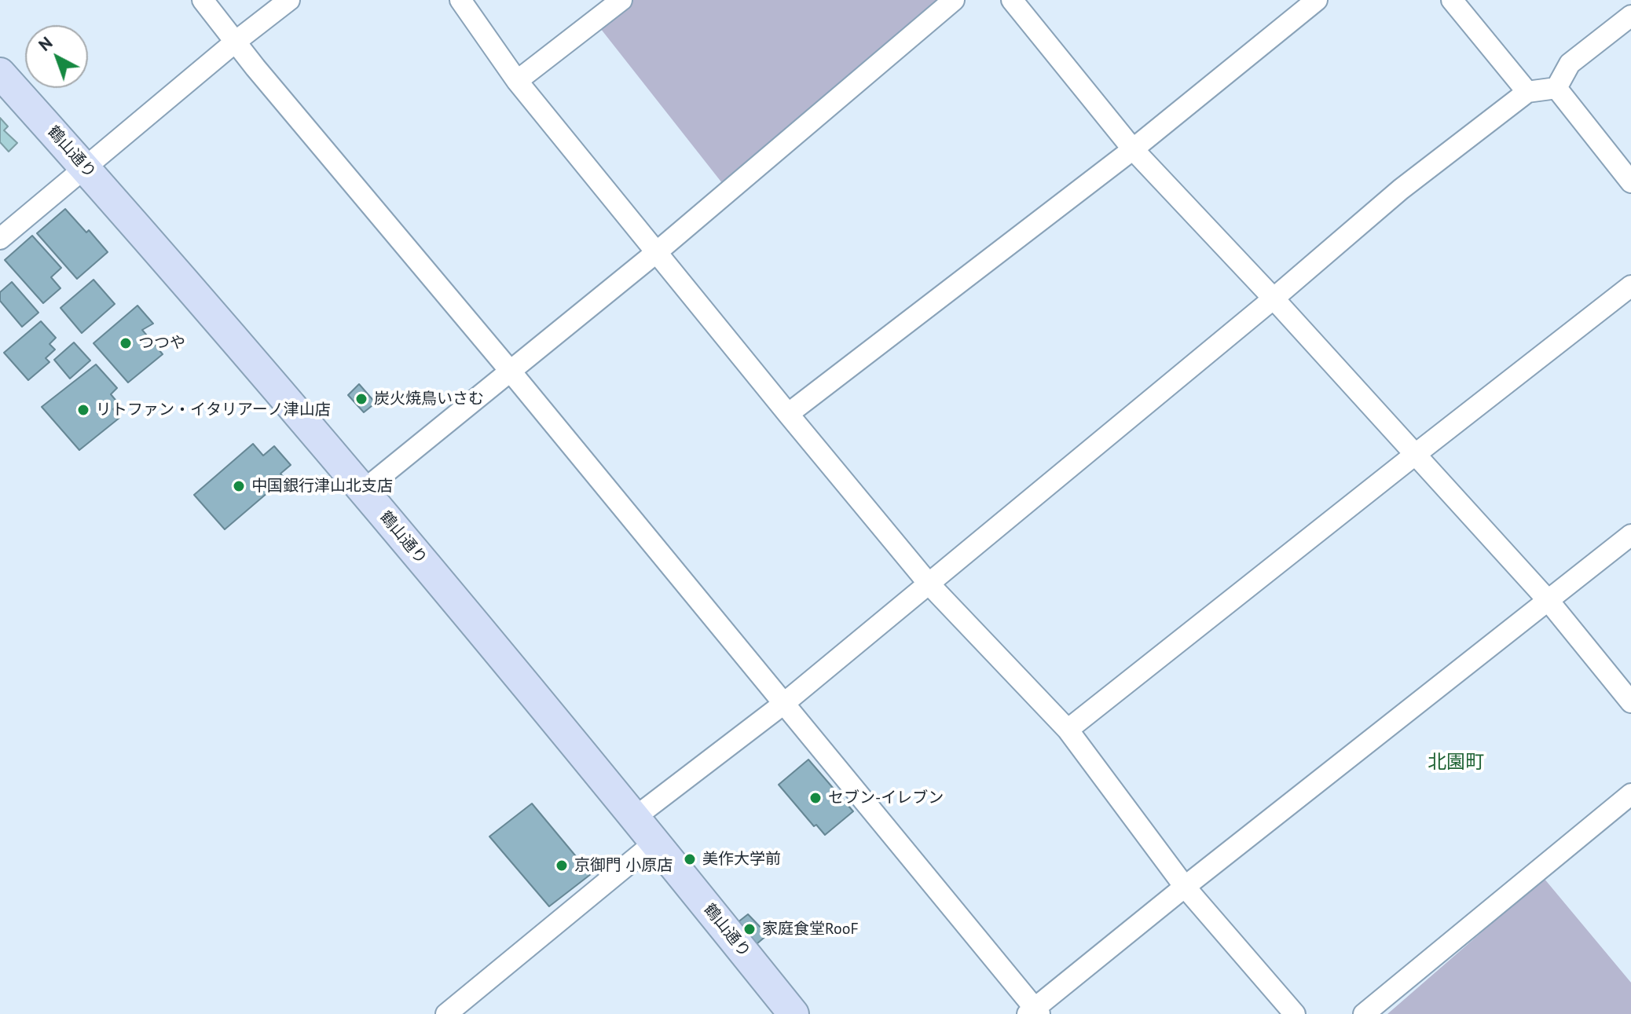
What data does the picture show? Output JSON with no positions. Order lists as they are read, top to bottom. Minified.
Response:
{"streets":{"street":["鶴山通り"]},"districts":["北園町"],"places":["つつや","炭火焼鳥いさむ","リトファン・イタリアーノ津山店","中国銀行津山北支店","セブン-イレブン","美作大学前","京御門 小原店","家庭食堂RooF"],"north":"top left"}
